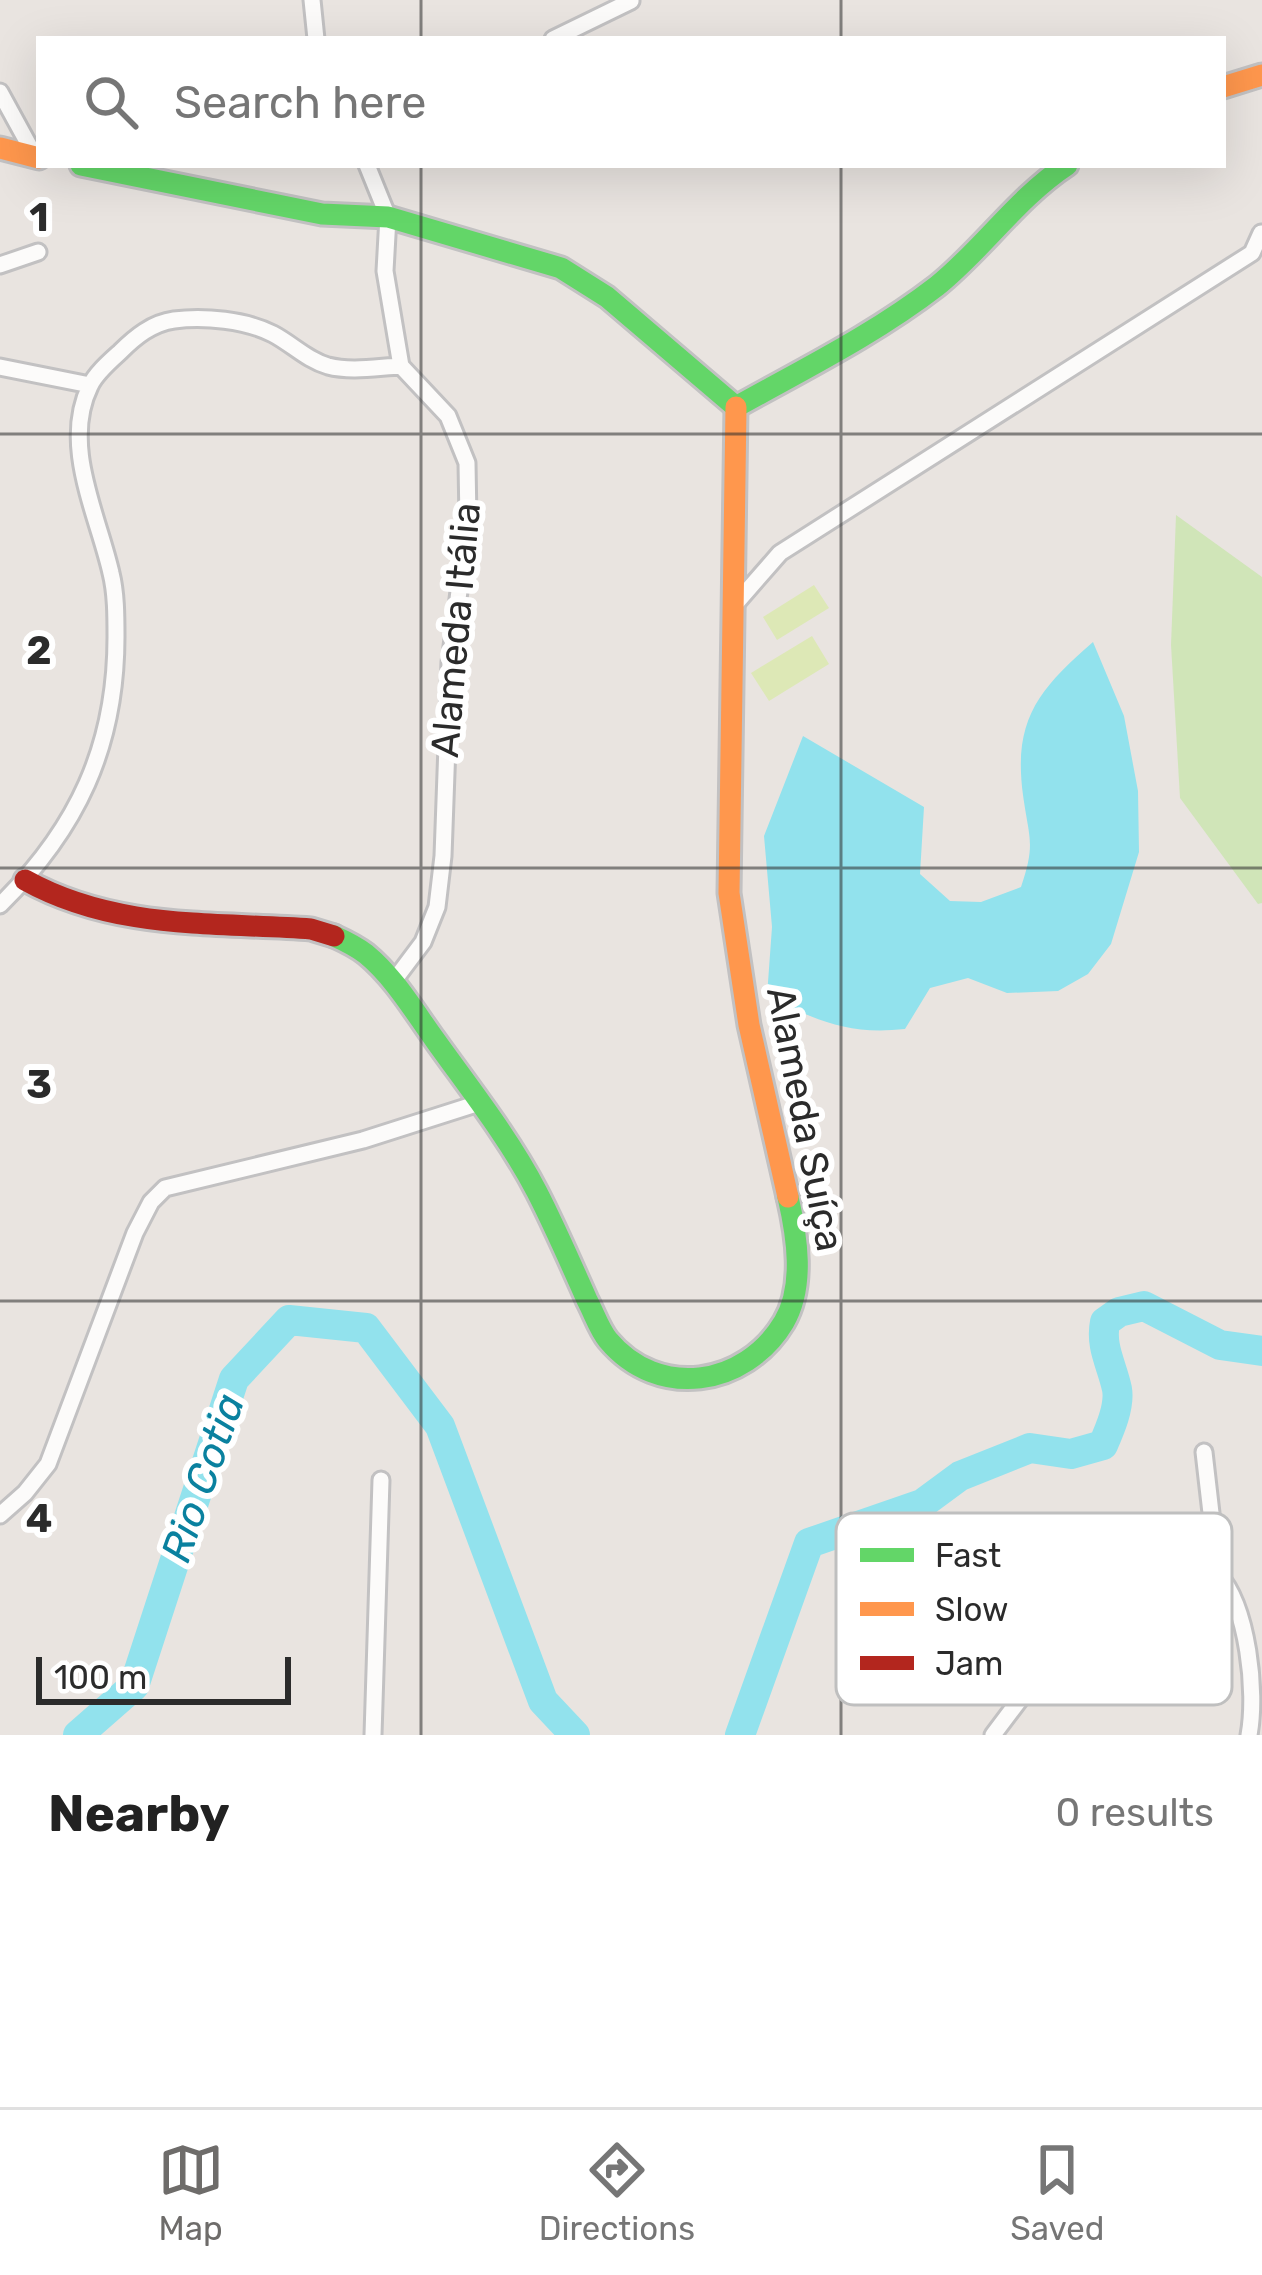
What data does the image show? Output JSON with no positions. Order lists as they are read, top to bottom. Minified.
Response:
{"streets":{"street":["Alameda Itália","Alameda Suíça"]},"crossings":[["Alameda Itália","Alameda Suíça"]],"water":["Rio Cotia"],"legend":["Fast","Slow","Jam"],"scale_bar":"100 m","page":{"search":"Search here","scale":"100 m","heading":["Nearby","0 results"],"nav":["Map","Directions","Saved"]},"grid":{"rows":["1","2","3","4"]}}
